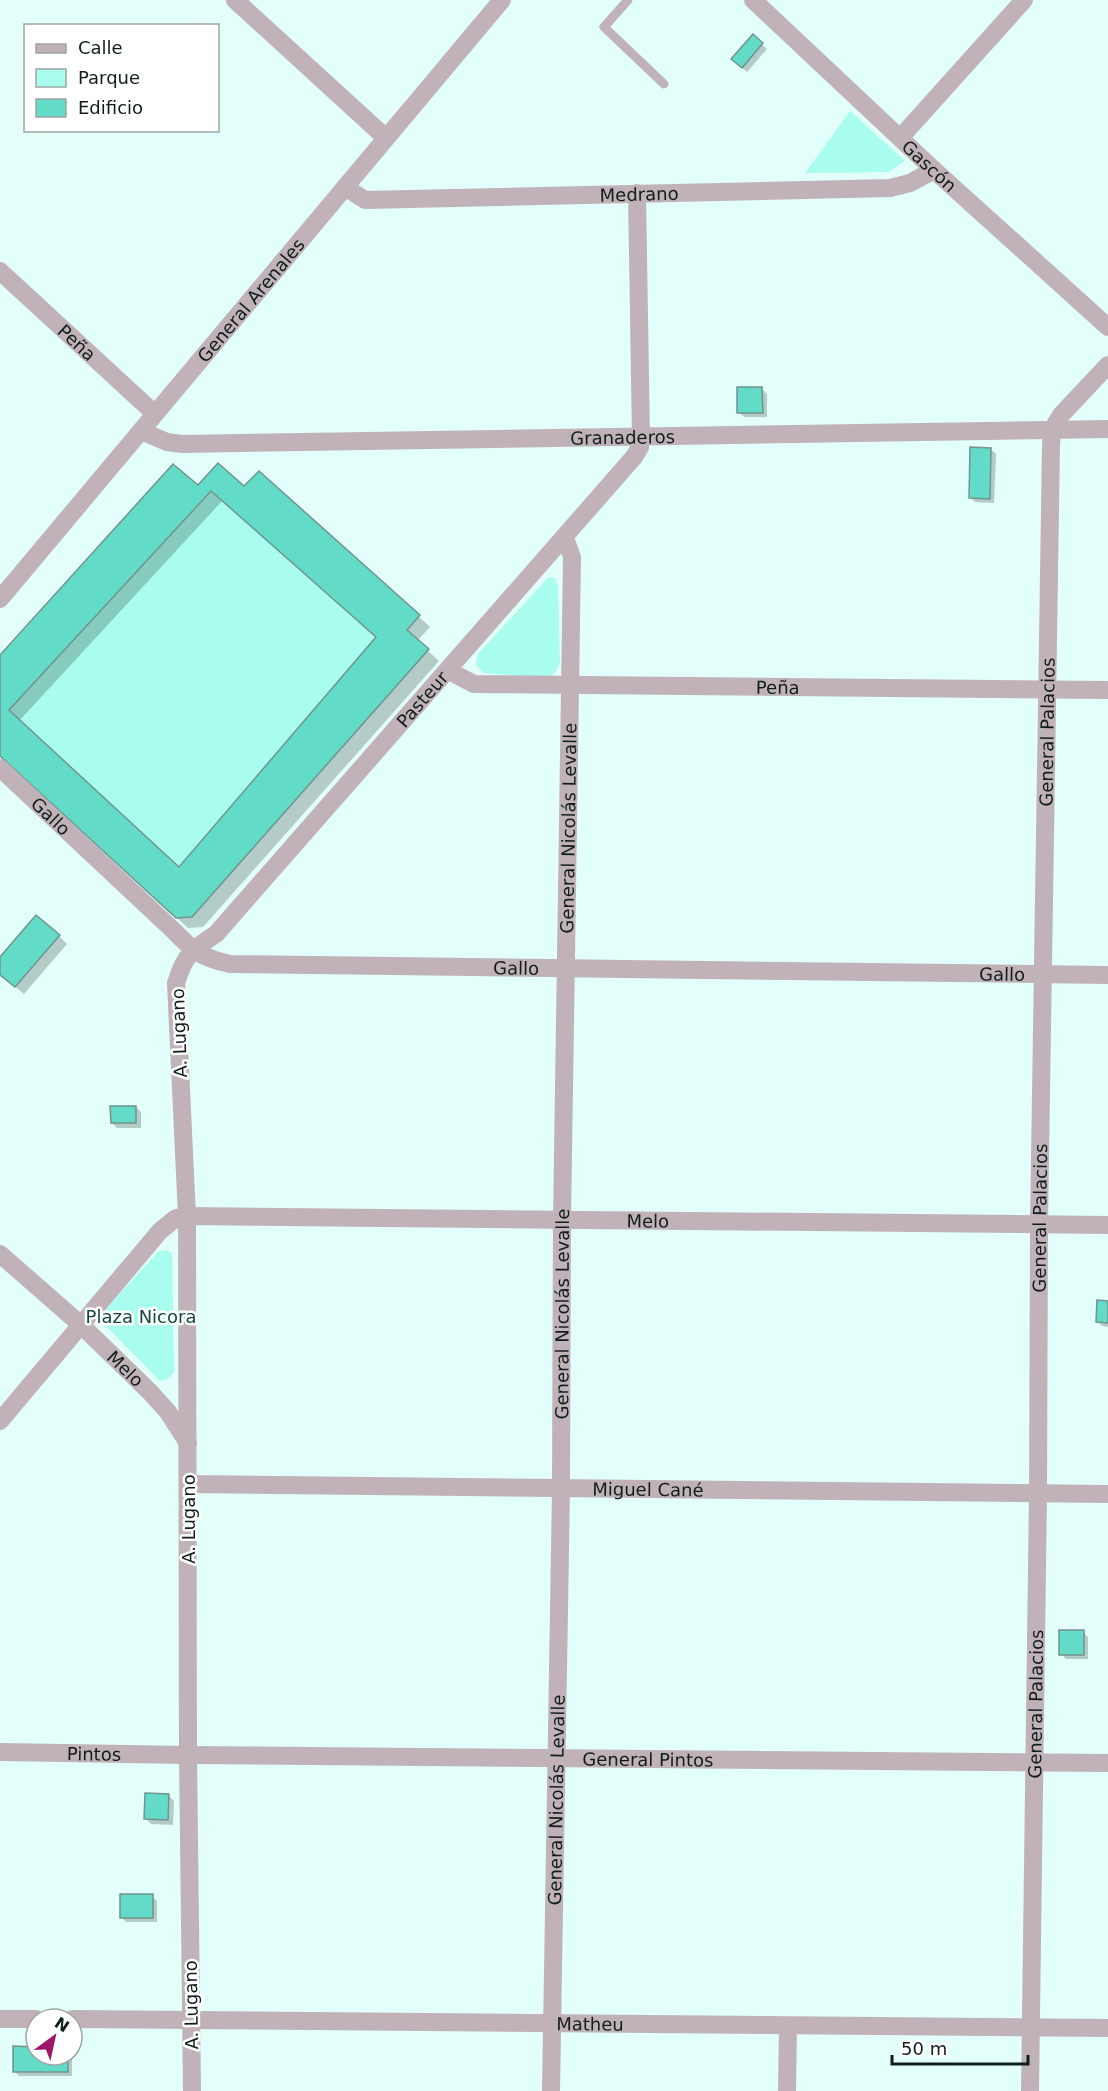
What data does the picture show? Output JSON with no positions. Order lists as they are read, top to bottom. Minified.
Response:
{"streets":{"street":["Gascón","Medrano","General Arenales","Peña","Granaderos","Pasteur","General Palacios","Gallo","General Nicolás Levalle","A. Lugano","Melo","Miguel Cané","Pintos","General Pintos","Matheu"]},"crossings":[["Gascón","Medrano"],["Medrano","General Arenales"],["General Arenales","Peña"],["General Arenales","Granaderos"],["Peña","Pasteur"],["Peña","General Palacios"],["Peña","General Nicolás Levalle"],["Granaderos","Pasteur"],["Granaderos","General Palacios"],["Pasteur","Gallo"],["Pasteur","General Nicolás Levalle"],["Pasteur","A. Lugano"],["General Palacios","Gallo"],["General Palacios","Melo"],["General Palacios","Miguel Cané"],["General Palacios","General Pintos"],["General Palacios","Matheu"],["Gallo","General Nicolás Levalle"],["Gallo","A. Lugano"],["General Nicolás Levalle","Melo"],["General Nicolás Levalle","Miguel Cané"],["General Nicolás Levalle","General Pintos"],["General Nicolás Levalle","Matheu"],["A. Lugano","Melo"],["A. Lugano","Miguel Cané"],["A. Lugano","Pintos"],["A. Lugano","General Pintos"],["A. Lugano","Matheu"],["Pintos","General Pintos"]],"parks":["Plaza Nicora"],"legend":["Calle","Parque","Edificio"],"scale_bar":"50 m","north":"top right"}
